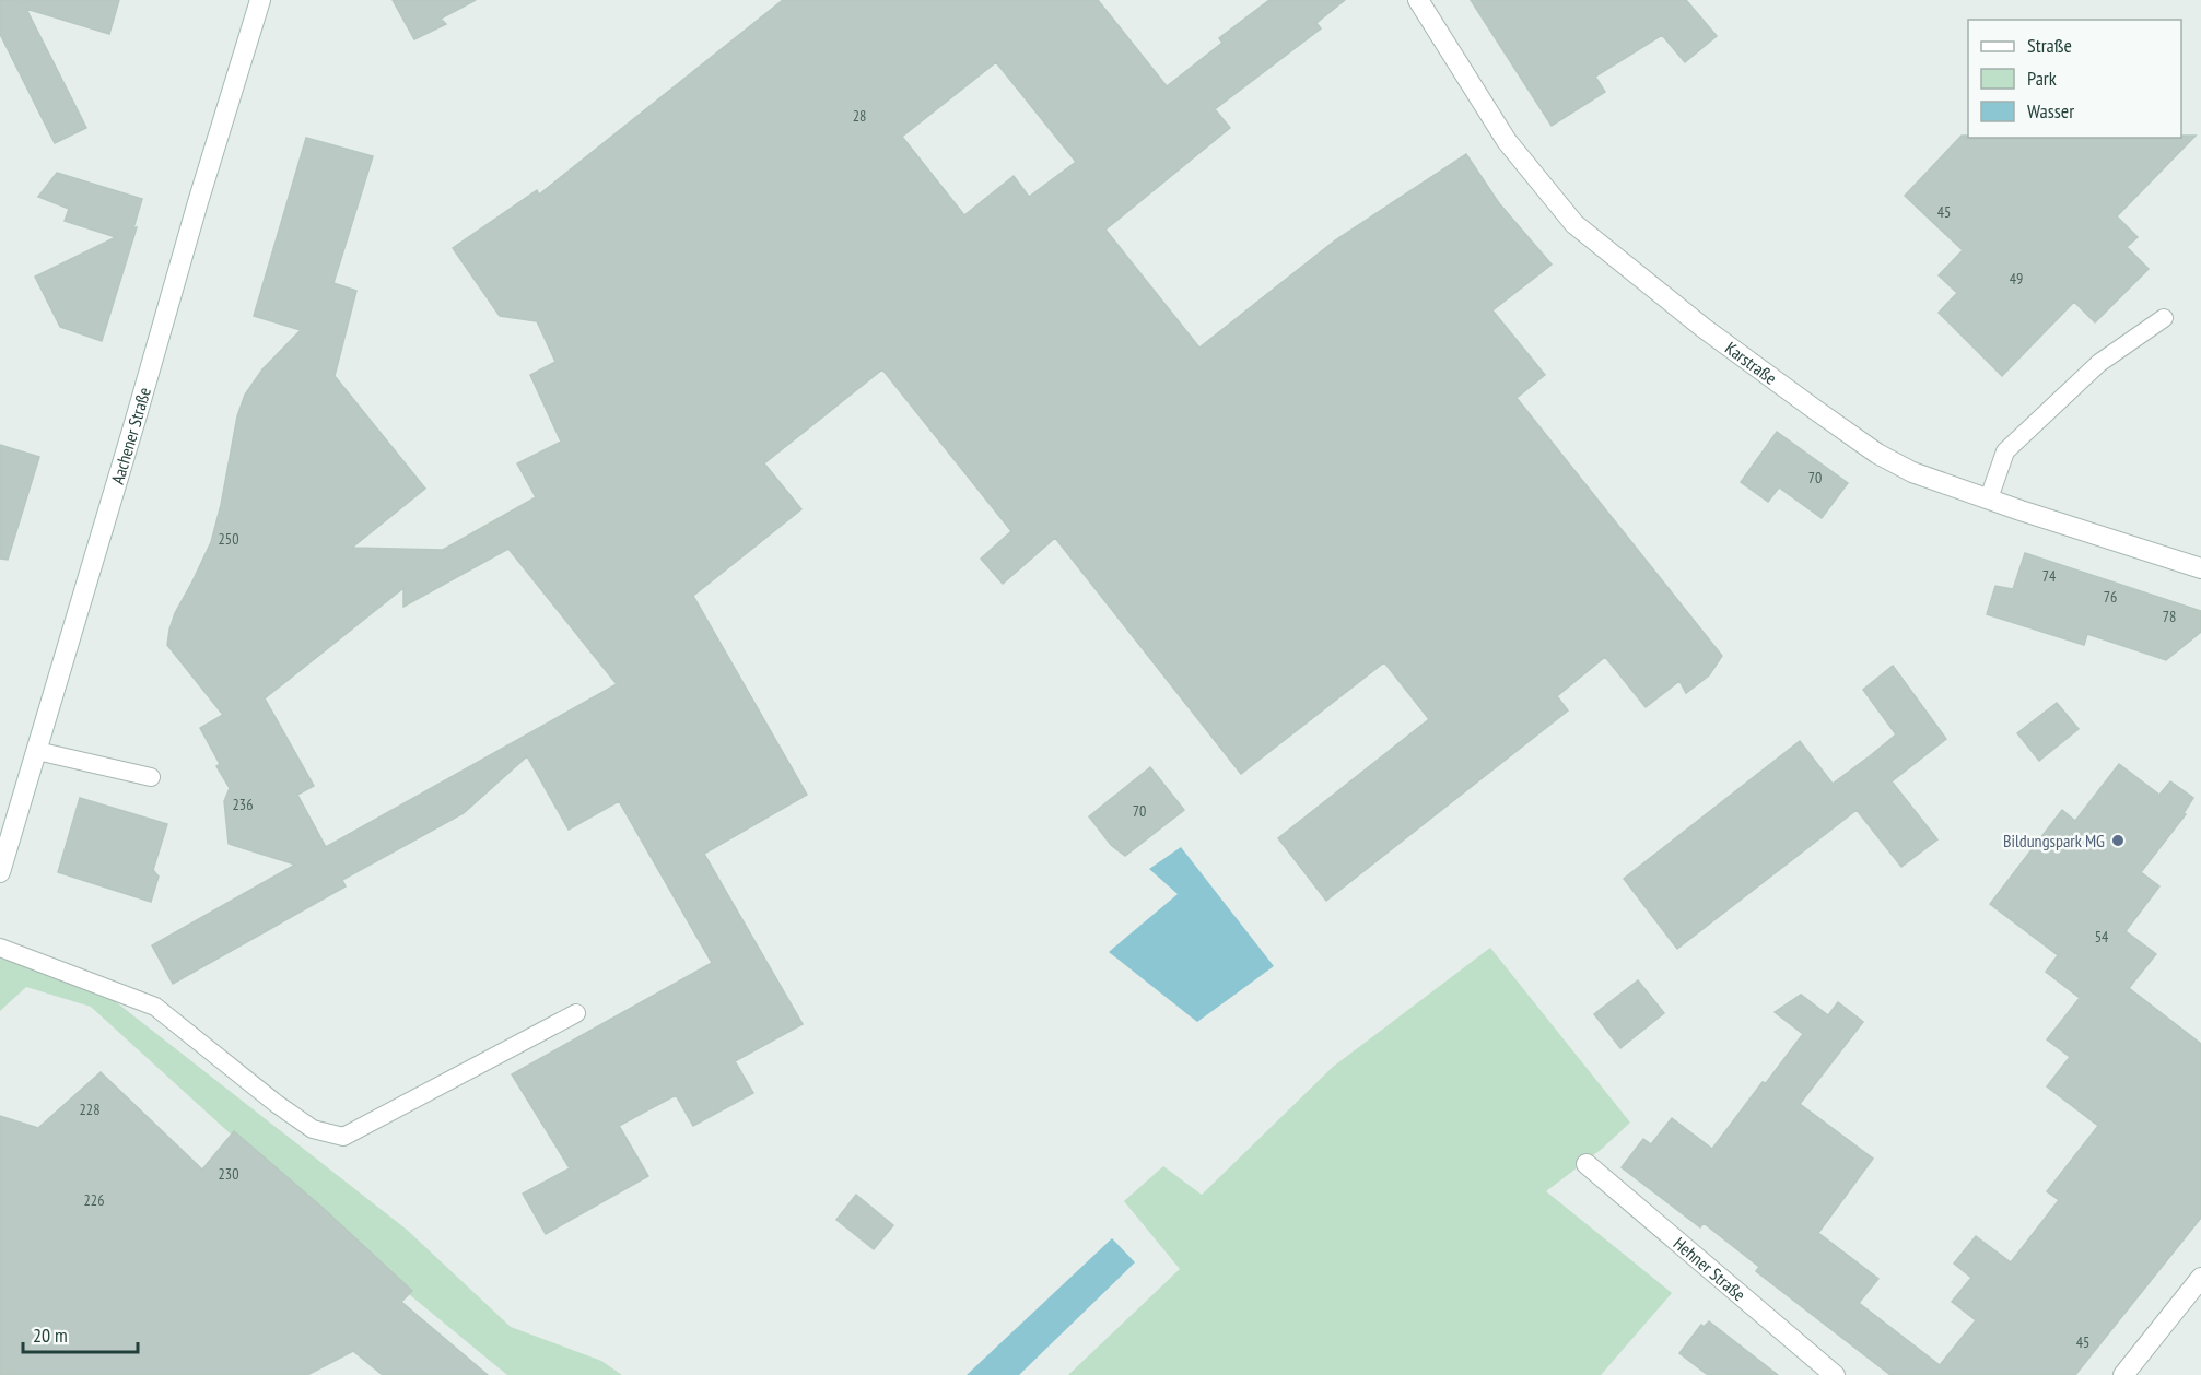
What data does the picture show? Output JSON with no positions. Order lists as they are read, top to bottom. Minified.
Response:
{"streets":{"street":["Karstraße","Aachener Straße","Hehner Straße"]},"places":["Bildungspark MG"],"house_numbers":["28","45","49","70","250","74","76","78","236","70","54","228","230","226","45"],"legend":["Straße","Park","Wasser"],"scale_bar":"20 m"}
